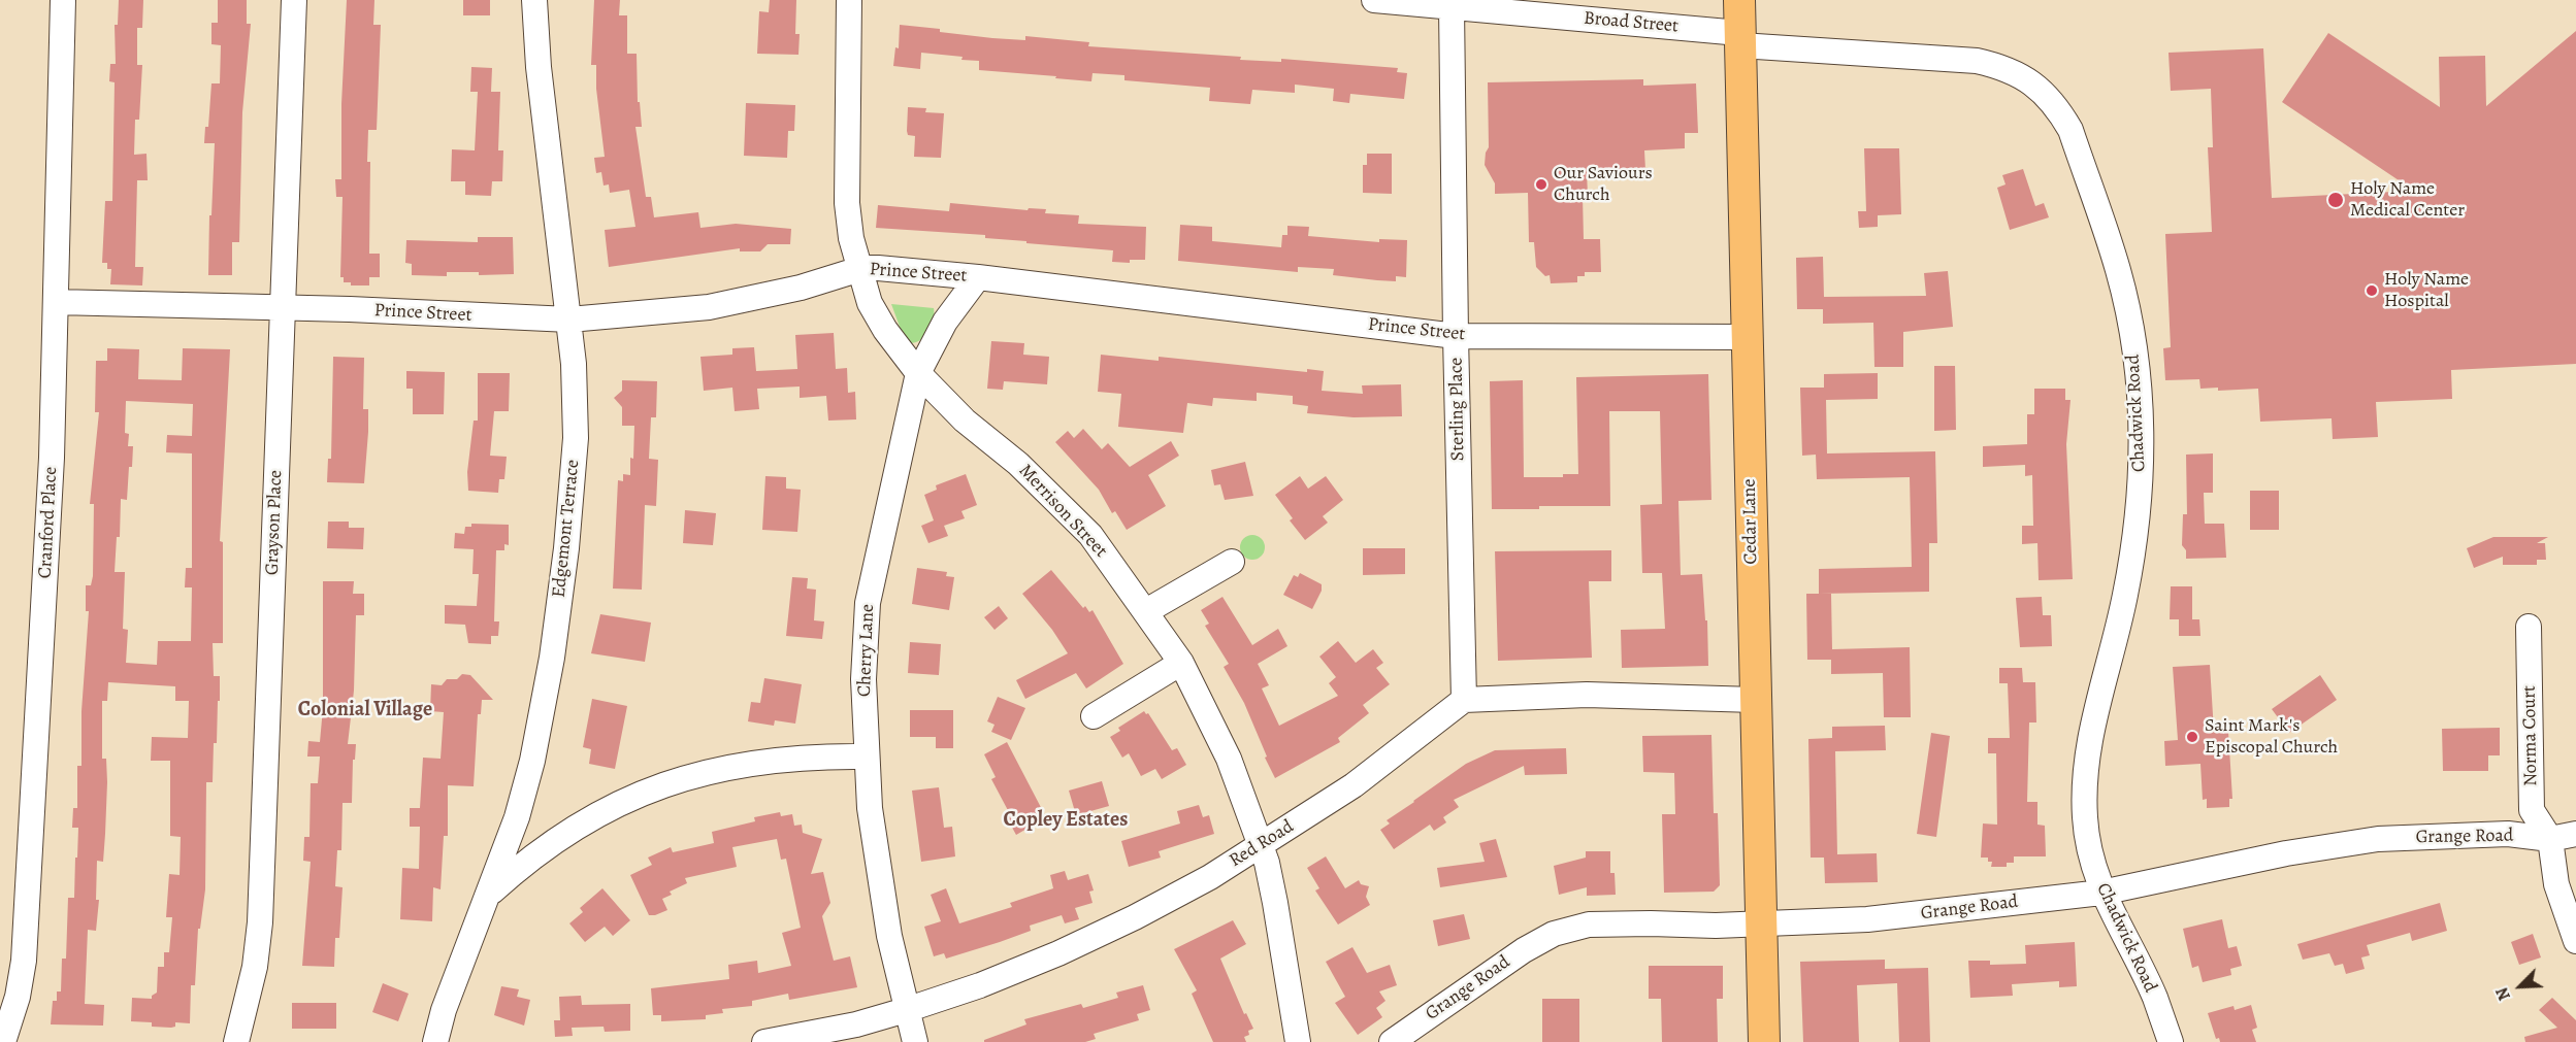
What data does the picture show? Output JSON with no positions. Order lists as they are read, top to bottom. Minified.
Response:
{"streets":{"main road":["Cedar Lane"],"street":["Broad Street","Prince Street","Sterling Place","Chadwick Road","Merrison Street","Cranford Place","Grayson Place","Edgemont Terrace","Cherry Lane","Norma Court","Grange Road","Red Road"]},"crossings":[["Broad Street","Sterling Place"],["Broad Street","Chadwick Road"],["Broad Street","Cedar Lane"],["Prince Street","Sterling Place"],["Prince Street","Merrison Street"],["Prince Street","Cedar Lane"],["Prince Street","Cranford Place"],["Prince Street","Grayson Place"],["Prince Street","Edgemont Terrace"],["Prince Street","Cherry Lane"],["Sterling Place","Red Road"],["Chadwick Road","Cedar Lane"],["Chadwick Road","Grange Road"],["Merrison Street","Cherry Lane"],["Merrison Street","Red Road"],["Cedar Lane","Grange Road"],["Cherry Lane","Red Road"],["Norma Court","Grange Road"]],"districts":["Colonial Village","Copley Estates"],"places":["Our Saviours Church","Holy Name Medical Center","Holy Name Hospital","Saint Mark's Episcopal Church"],"north":"bottom left"}
